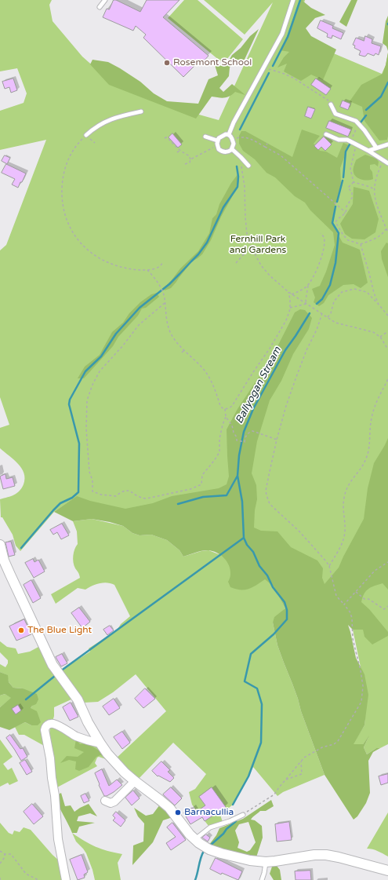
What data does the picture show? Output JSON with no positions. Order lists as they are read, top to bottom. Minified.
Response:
{"water":["Ballyogan Stream"],"parks":["Fernhill Park and Gardens"],"places":["Rosemont School","The Blue Light","Barnacullia"]}
